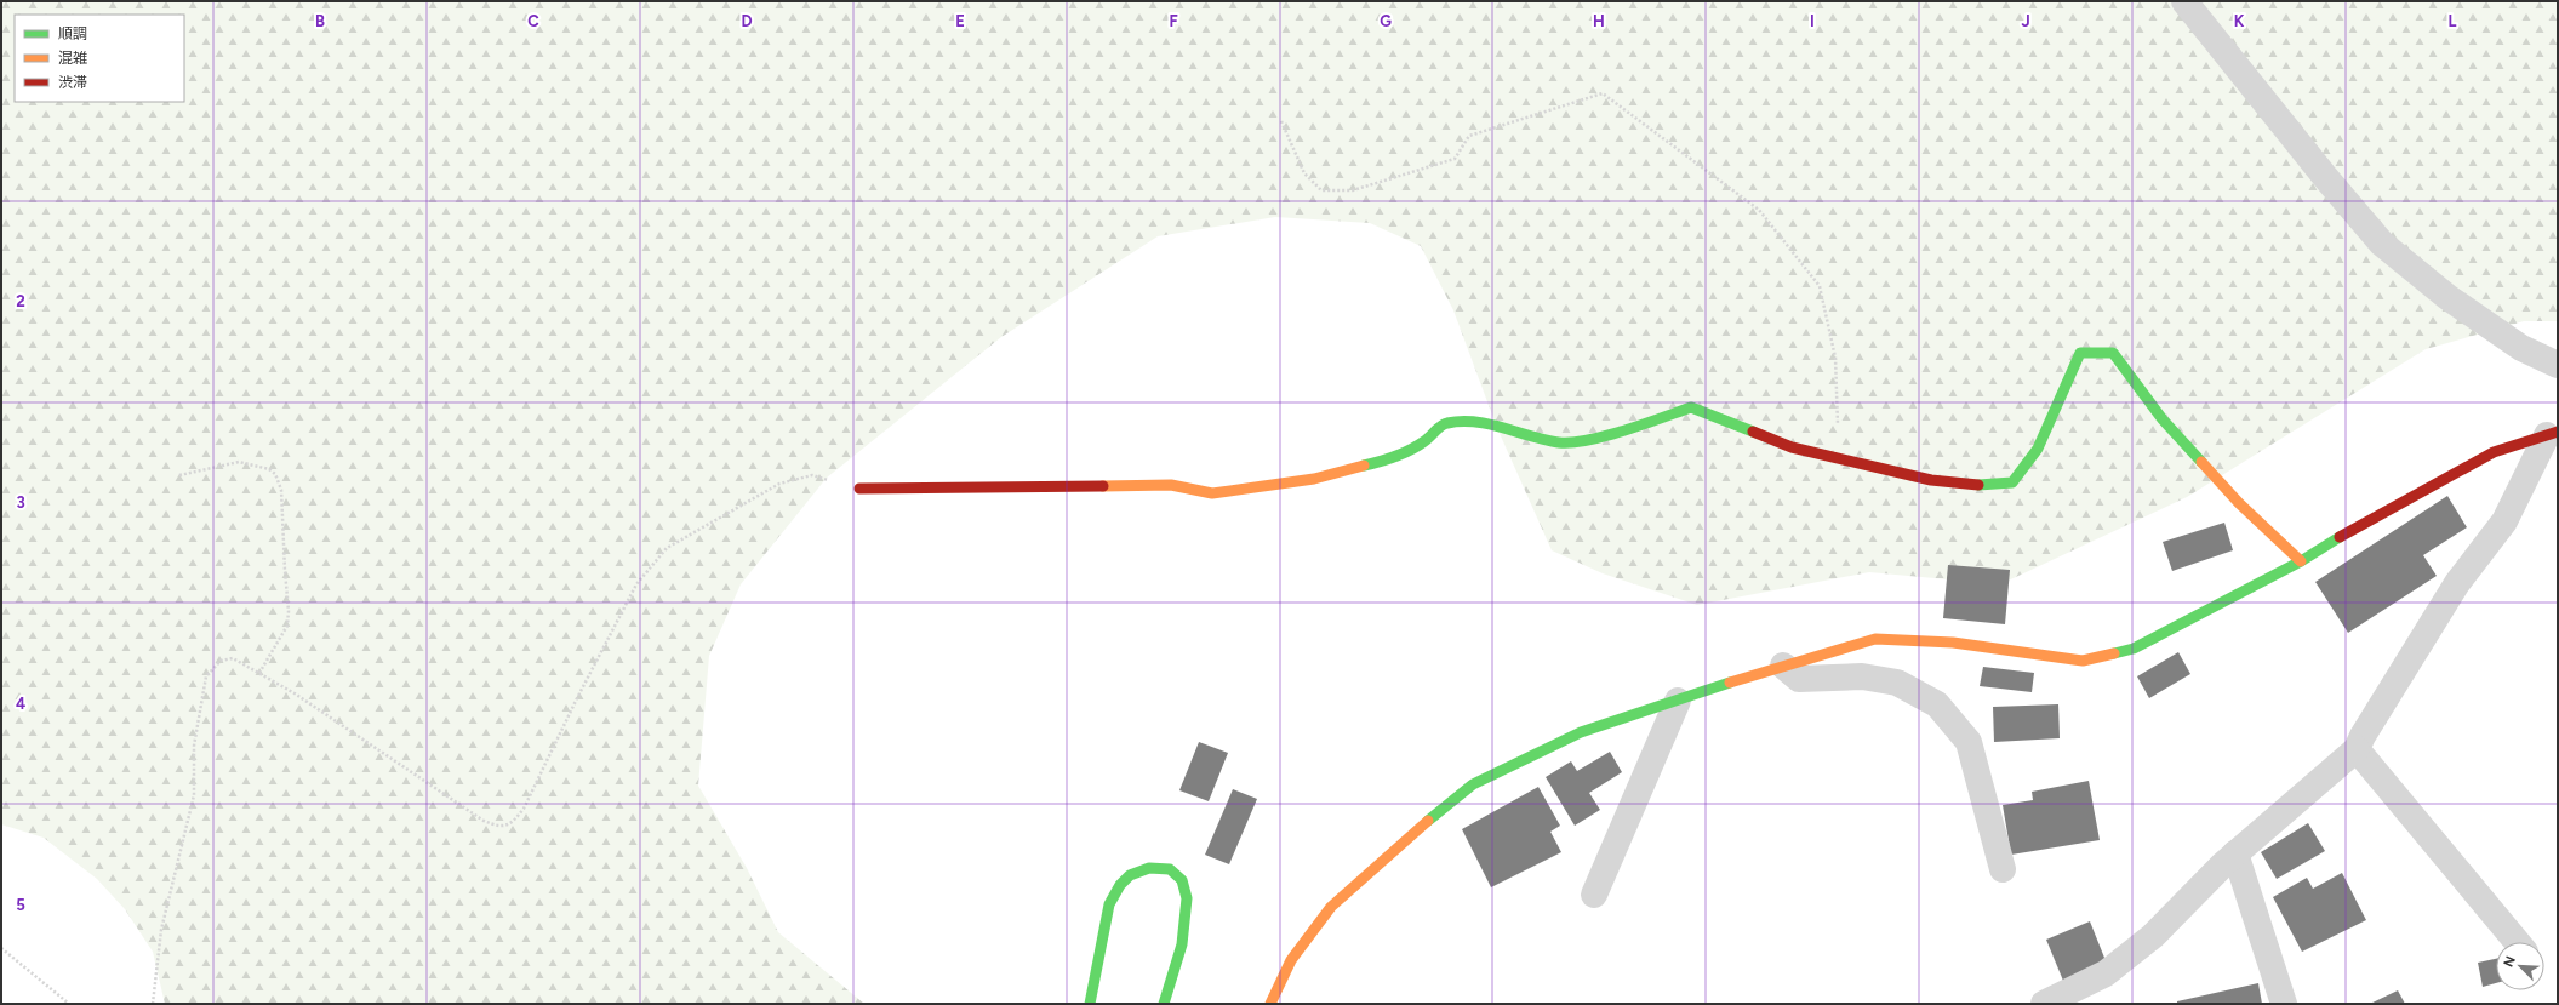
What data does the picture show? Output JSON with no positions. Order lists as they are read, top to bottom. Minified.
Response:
{"legend":["順調","混雑","渋滞"],"north":"top left","grid":{"columns":["B","C","D","E","F","G","H","I","J","K","L"],"rows":["2","3","4","5"]}}
